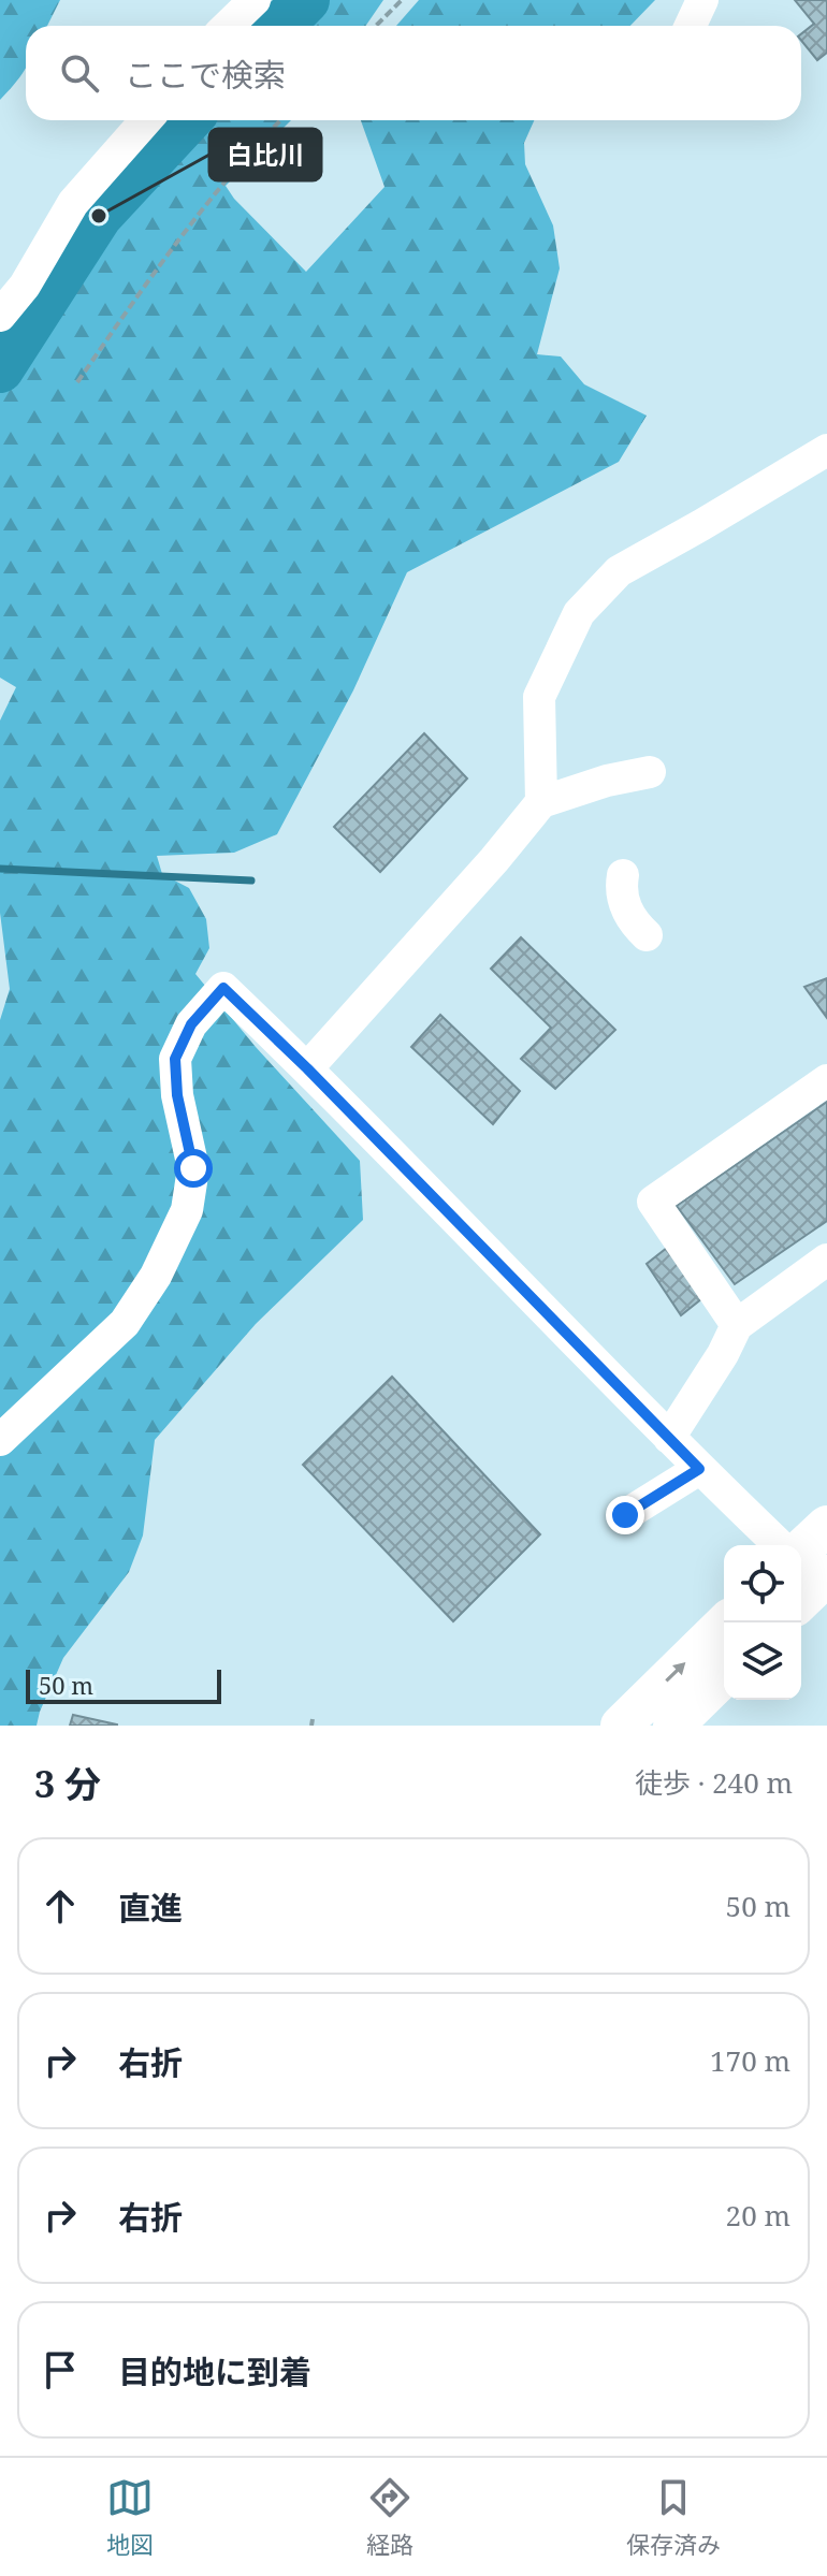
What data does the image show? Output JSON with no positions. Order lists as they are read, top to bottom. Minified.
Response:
{"places":["白比川"],"scale_bar":"50 m","page":{"search":"ここで検索","scale":"50 m","heading":["3 分","徒歩 · 240 m"],"list":[["直進","50 m"],["右折","170 m"],["右折","20 m"],"目的地に到着"],"nav":["地図","経路","保存済み"]}}
